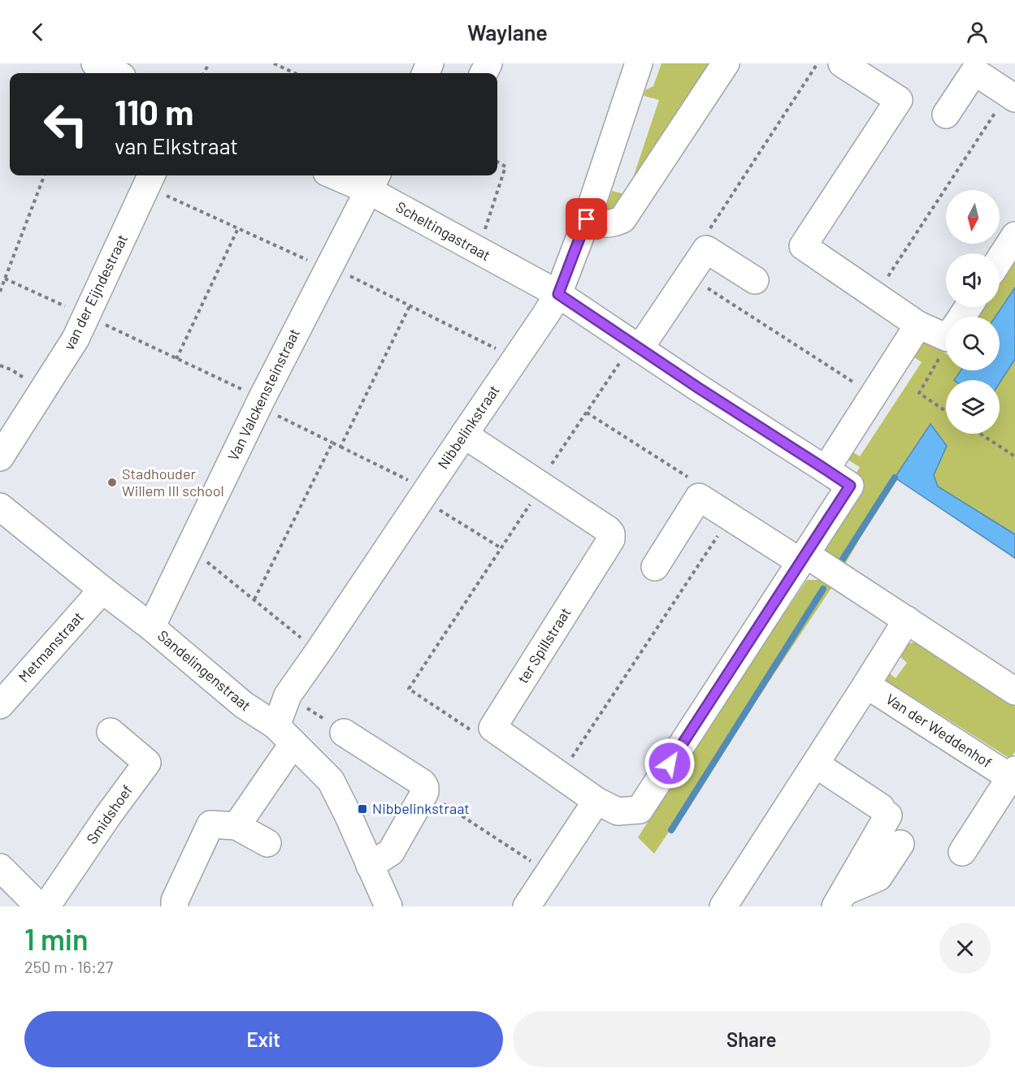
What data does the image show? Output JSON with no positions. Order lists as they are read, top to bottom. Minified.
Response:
{"streets":{"street":["Scheltingastraat","van der Eijndestraat","Van Valckensteinstraat","Nibbelinkstraat","ter Spillstraat","Metmanstraat","Sandelingenstraat","Van der Weddenhof","Smidshoef"]},"crossings":[["Scheltingastraat","Van Valckensteinstraat"],["Scheltingastraat","Nibbelinkstraat"],["Van Valckensteinstraat","Sandelingenstraat"],["Nibbelinkstraat","ter Spillstraat"],["Nibbelinkstraat","Sandelingenstraat"],["Metmanstraat","Sandelingenstraat"]],"places":{"other":["Stadhouder Willem III school"],"transit":["Nibbelinkstraat"]},"north":"bottom","page":{"header":"Waylane","turn":["110 m","van Elkstraat"],"heading":["1 min","250 m · 16:27"],"buttons":["Exit","Share"]}}
